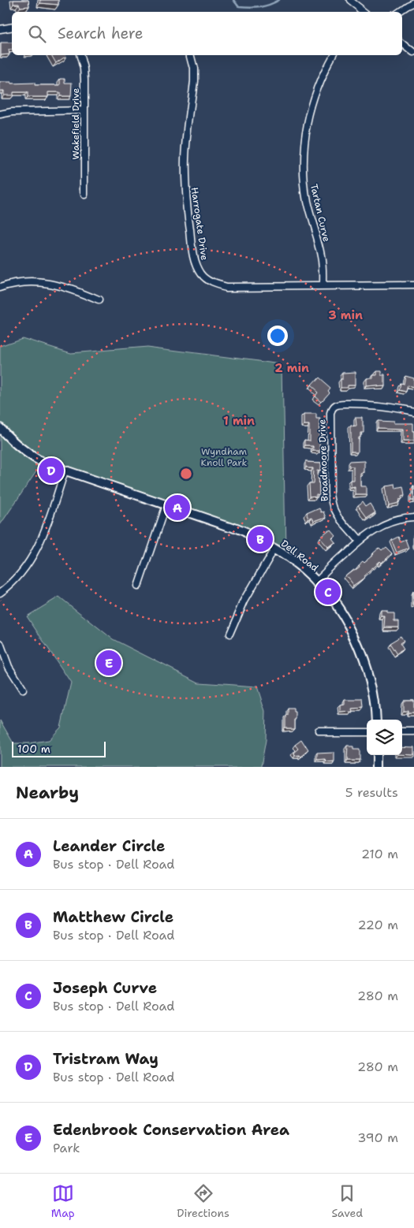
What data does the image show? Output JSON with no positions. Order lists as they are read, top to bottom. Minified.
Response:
{"streets":{"street":["Wakefield Drive","Tartan Curve","Harrogate Drive","Broadmoore Drive","Dell Road"]},"crossings":[["Tartan Curve","Harrogate Drive"]],"parks":["Wyndham Knoll Park"],"scale_bar":"100 m","page":{"search":"Search here","pins":["D","A","B","C","E"],"scale":"100 m","heading":["Nearby","5 results"],"list":[{"mark":"A","name":"Leander Circle","note":"Bus stop · Dell Road","value":"210 m"},{"mark":"B","name":"Matthew Circle","note":"Bus stop · Dell Road","value":"220 m"},{"mark":"C","name":"Joseph Curve","note":"Bus stop · Dell Road","value":"280 m"},{"mark":"D","name":"Tristram Way","note":"Bus stop · Dell Road","value":"280 m"},{"mark":"E","name":"Edenbrook Conservation Area","note":"Park","value":"390 m"}],"nav":["Map","Directions","Saved"]},"rings":["3 min","2 min","1 min"]}
